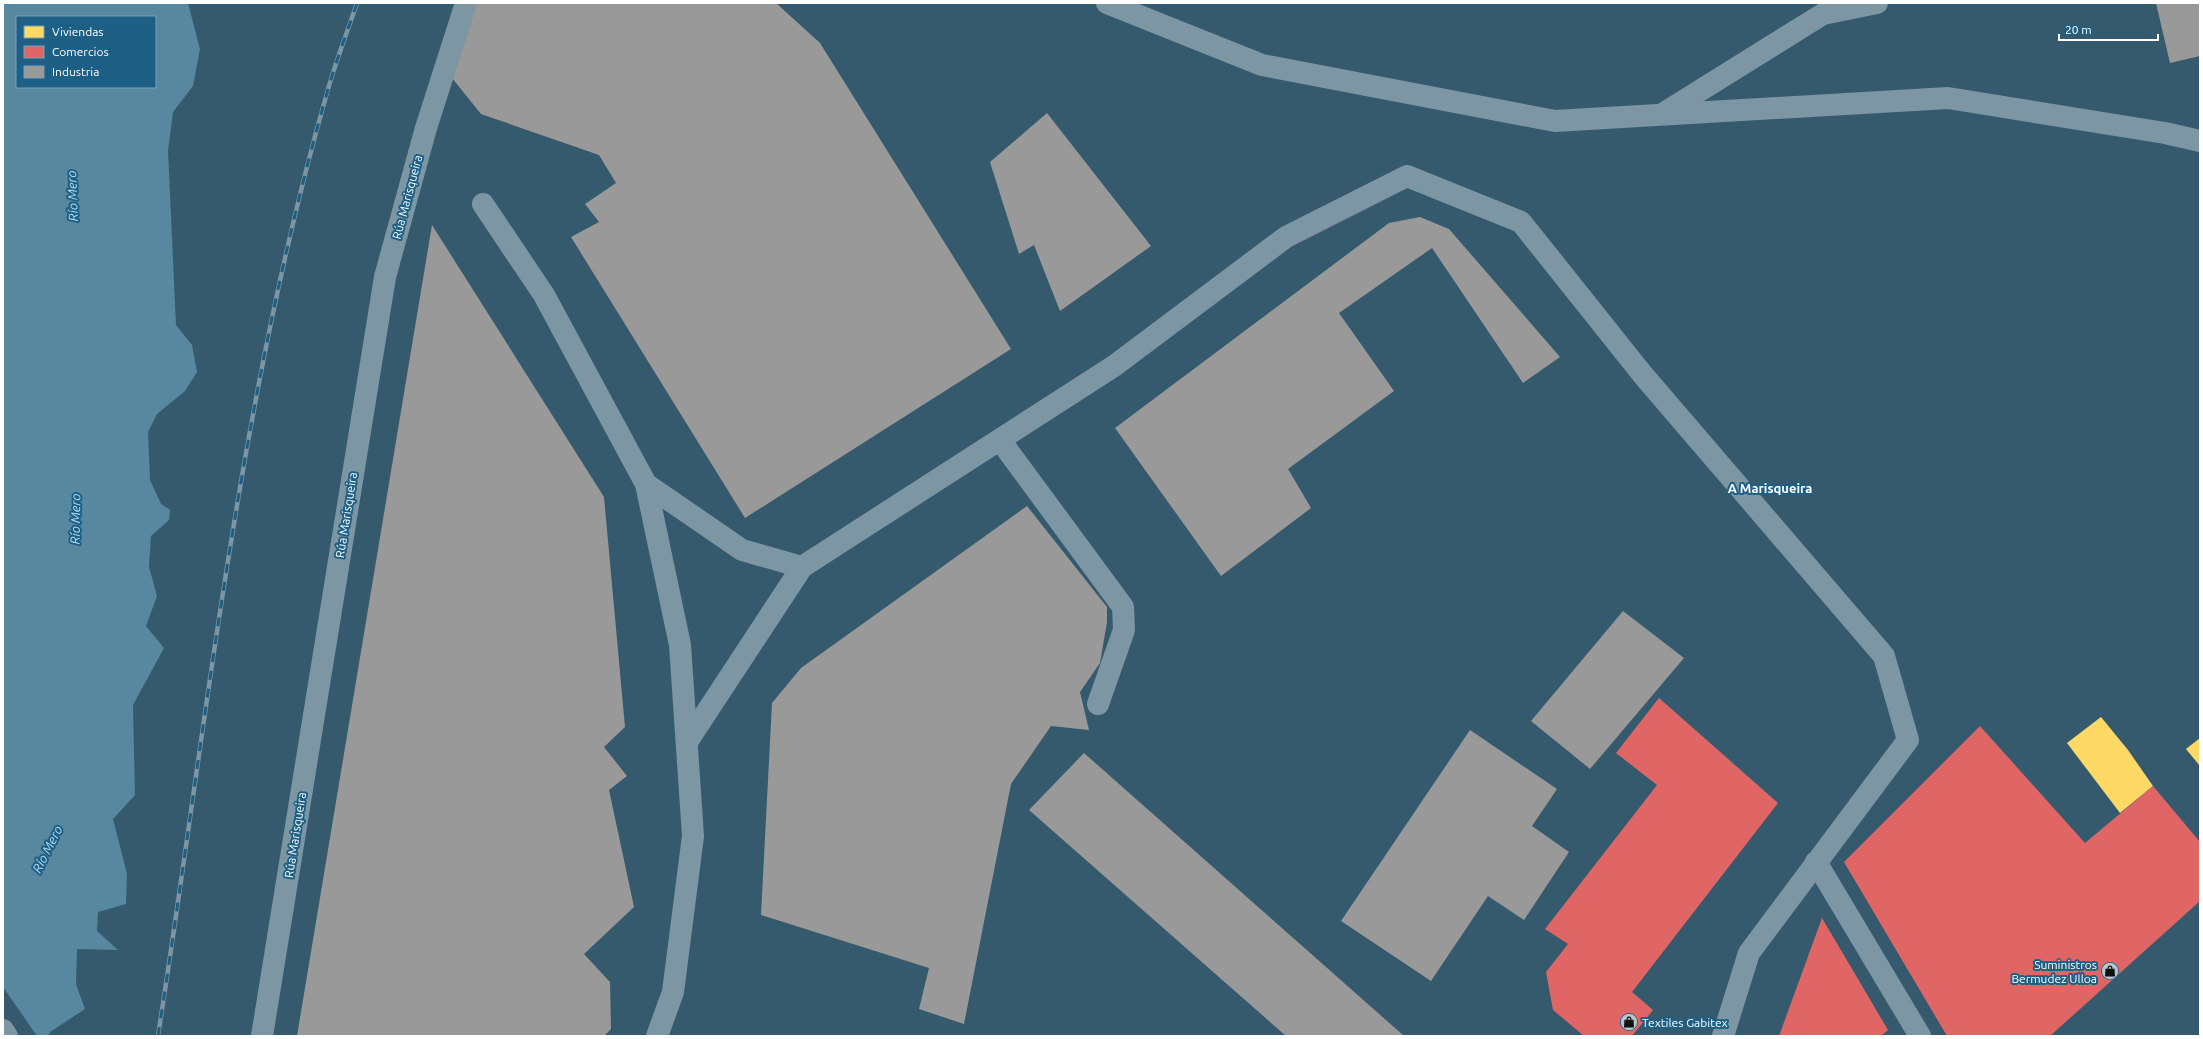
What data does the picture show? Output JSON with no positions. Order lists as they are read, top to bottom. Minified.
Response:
{"streets":{"lane":["Rúa Marisqueira"]},"districts":["A Marisqueira"],"water":["Río Mero"],"places":{"shop":["Suministros Bermudez Ulloa","Textiles Gabitex"]},"legend":["Viviendas","Comercios","Industria"],"scale_bar":"20 m"}
